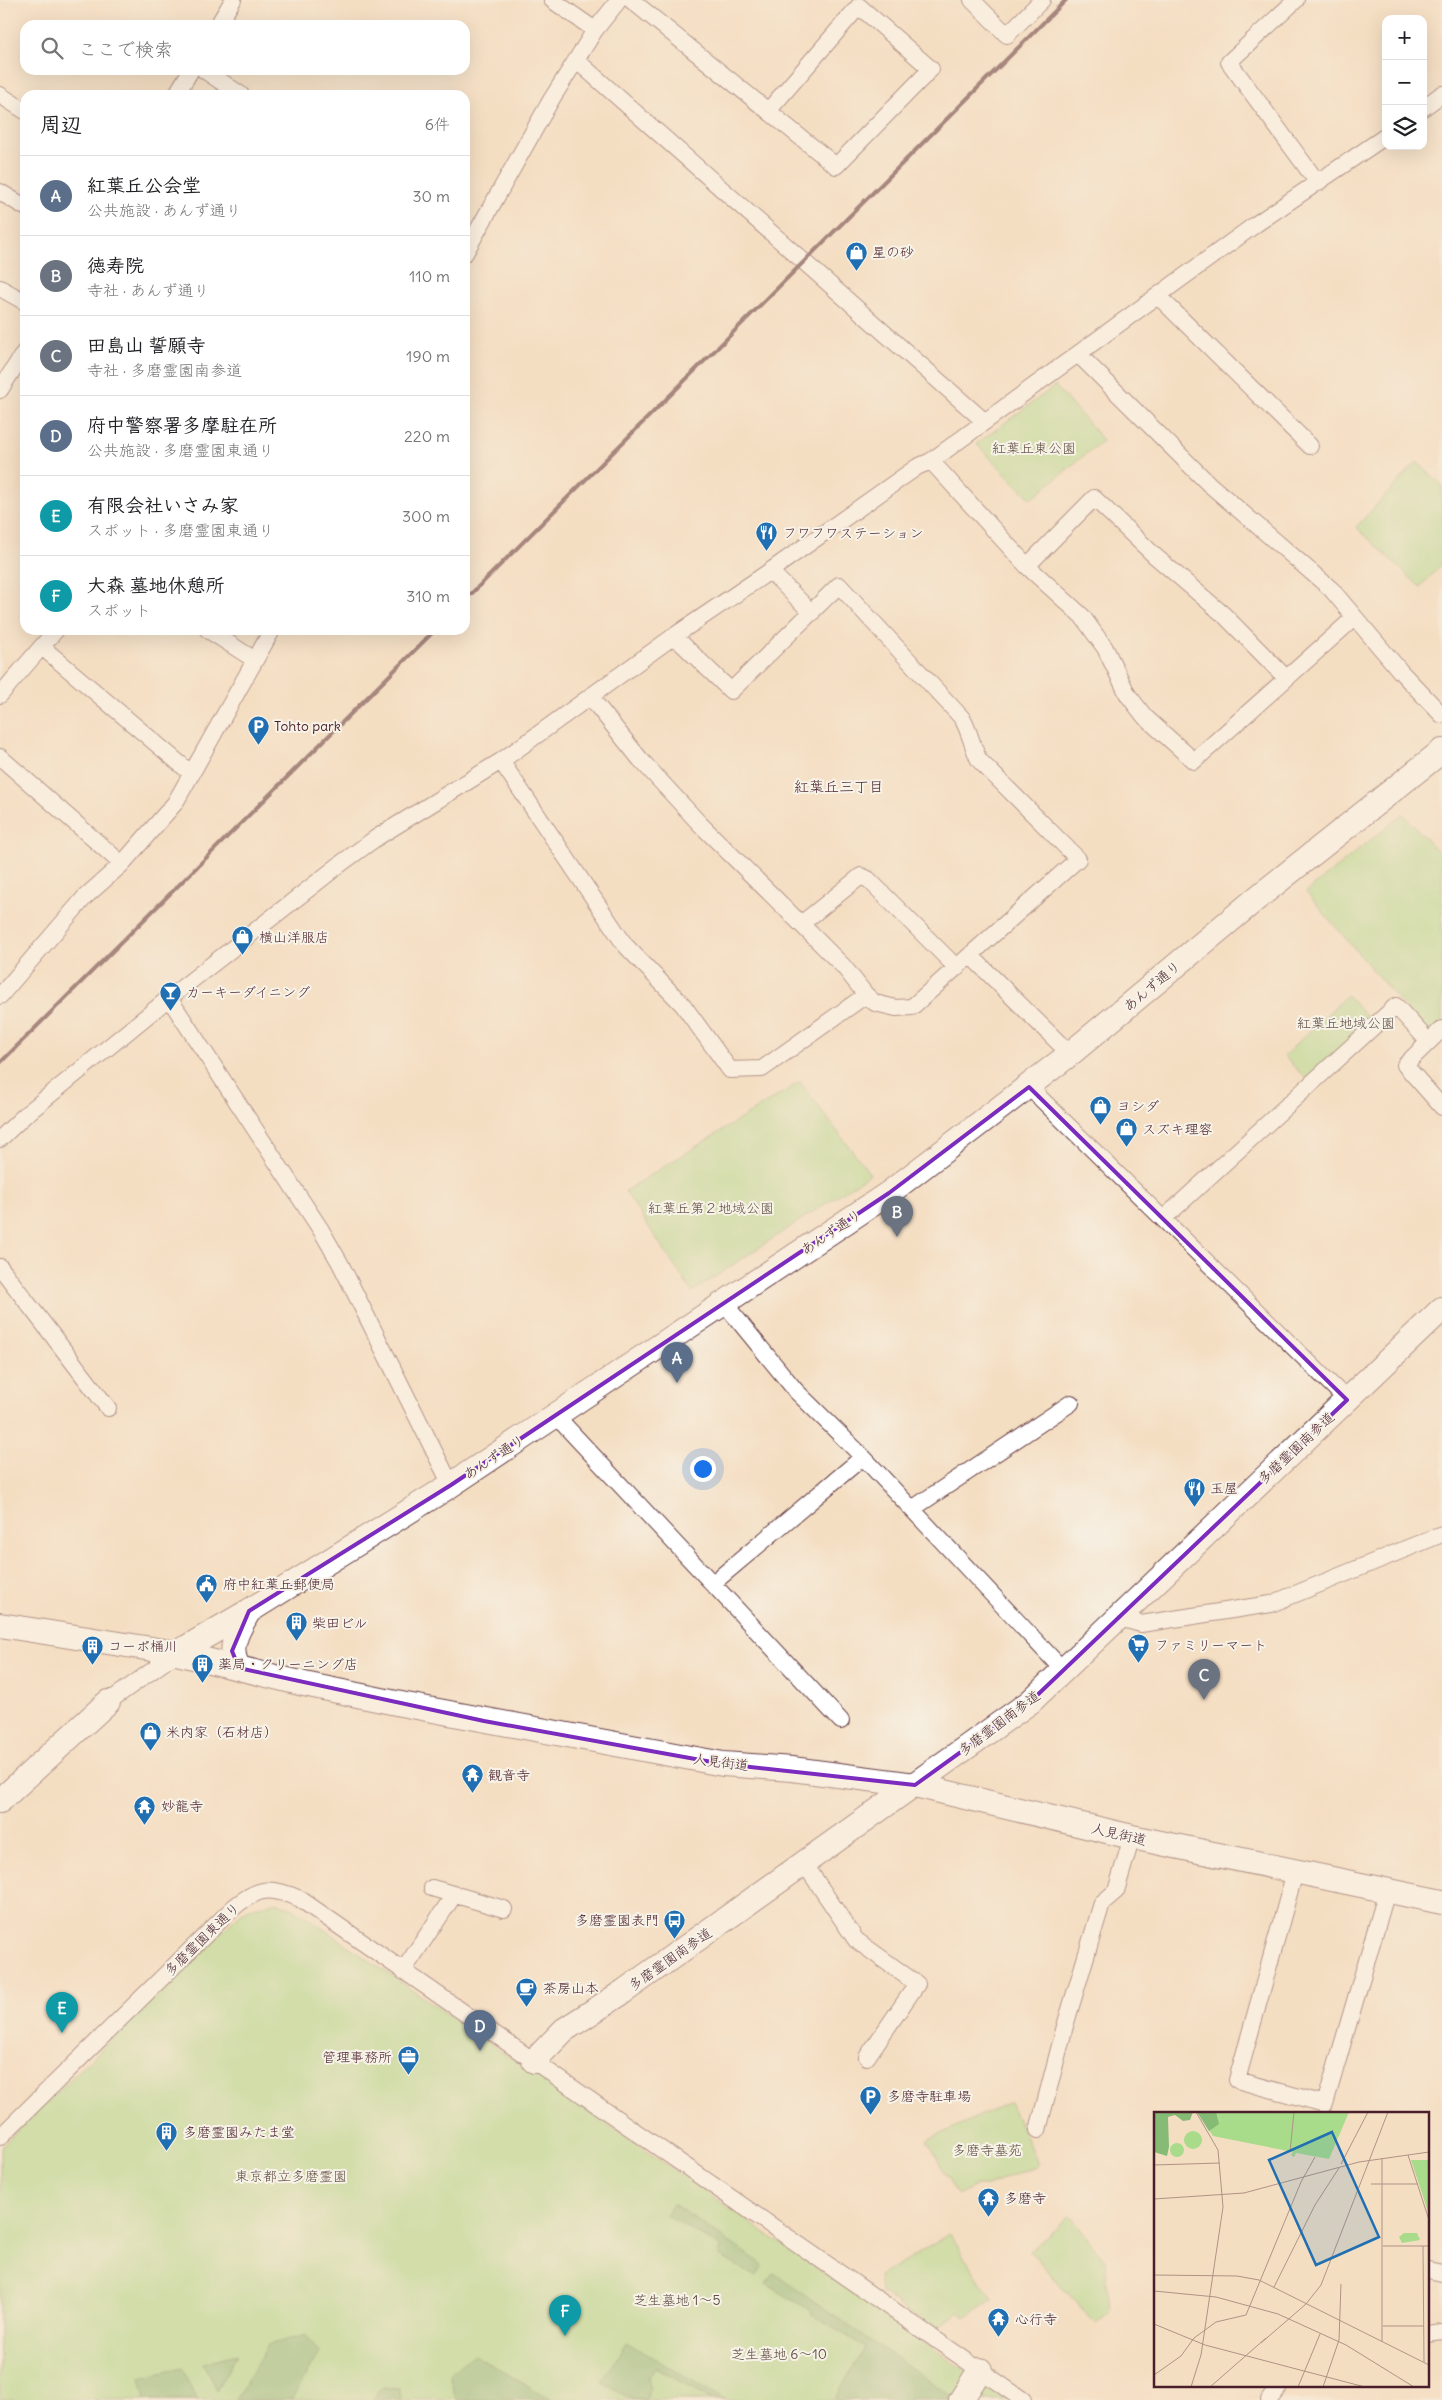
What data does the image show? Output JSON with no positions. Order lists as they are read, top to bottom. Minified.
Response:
{"streets":{"street":["あんず通り","多磨霊園南参道","人見街道","多磨霊園東通り"]},"crossings":[["あんず通り","人見街道"],["多磨霊園南参道","人見街道"],["多磨霊園南参道","多磨霊園東通り"]],"districts":["紅葉丘三丁目"],"parks":["紅葉丘東公園","紅葉丘地域公園","紅葉丘第２地域公園","多磨寺墓苑","東京都立多磨霊園","芝生墓地 1～5","芝生墓地 6～10"],"places":{"shop":["星の砂","横山洋服店","ヨシダ","スズキ理容","米内家（石材店）"],"restaurant":["フワフワステーション","玉屋"],"parking":["Tohto park","多磨寺駐車場"],"bar":["カーキーダイニング"],"public building":["府中紅葉丘郵便局"],"building":["柴田ビル","コーポ桶川","薬局・クリーニング店","多磨霊園みたま堂"],"supermarket":["ファミリーマート"],"temple":["観音寺","妙龍寺","多磨寺","心行寺"],"bus stop":["多磨霊園表門"],"cafe":["茶房山本"],"office":["管理事務所"]},"page":{"map_buttons":["+","−"],"search":"ここで検索","heading":["周辺","6件"],"list":[{"mark":"A","name":"紅葉丘公会堂","note":"公共施設 · あんず通り","value":"30 m"},{"mark":"B","name":"徳寿院","note":"寺社 · あんず通り","value":"110 m"},{"mark":"C","name":"田島山 誓願寺","note":"寺社 · 多磨霊園南参道","value":"190 m"},{"mark":"D","name":"府中警察署多摩駐在所","note":"公共施設 · 多磨霊園東通り","value":"220 m"},{"mark":"E","name":"有限会社いさみ家","note":"スポット · 多磨霊園東通り","value":"300 m"},{"mark":"F","name":"大森 墓地休憩所","note":"スポット","value":"310 m"}],"pins":["B","A","C","E","D","F"]}}
